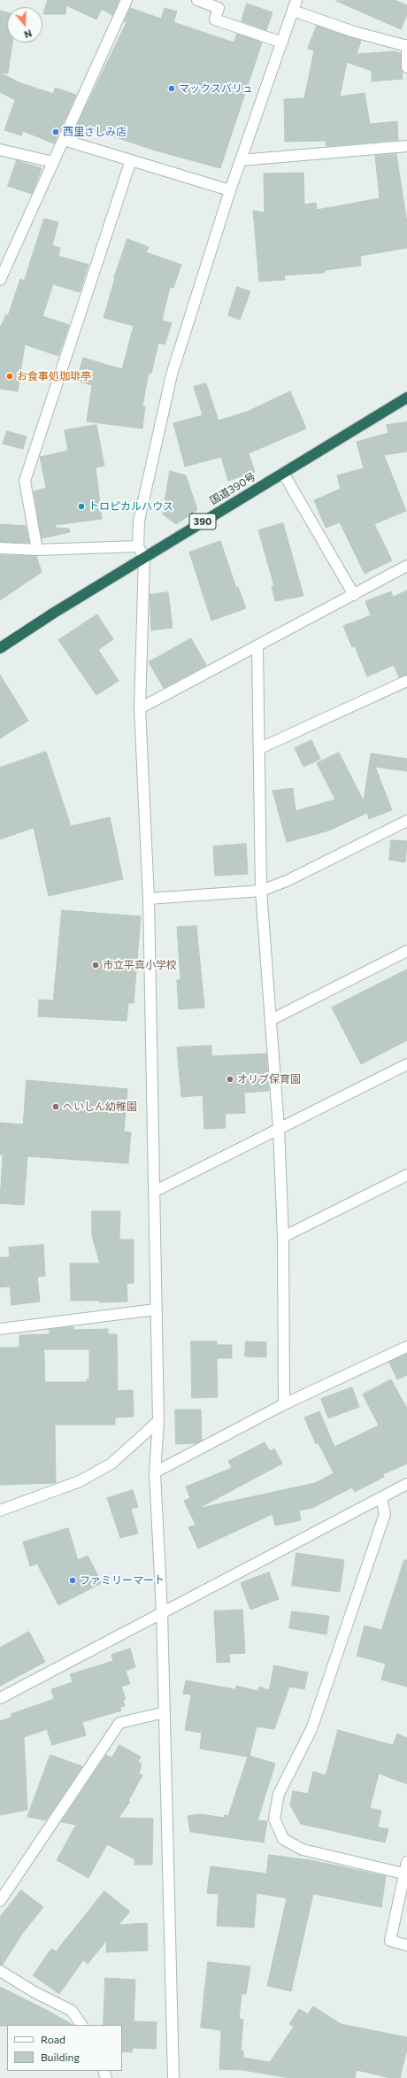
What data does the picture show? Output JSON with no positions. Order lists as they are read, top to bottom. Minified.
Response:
{"streets":{"highway":["国道390号","390"]},"places":["マックスバリュ","西里さしみ店","お食事処珈琲亭","トロピカルハウス","市立平真小学校","オリブ保育園","へいしん幼稚園","ファミリーマート"],"legend":["Road","Building"],"north":"bottom"}
